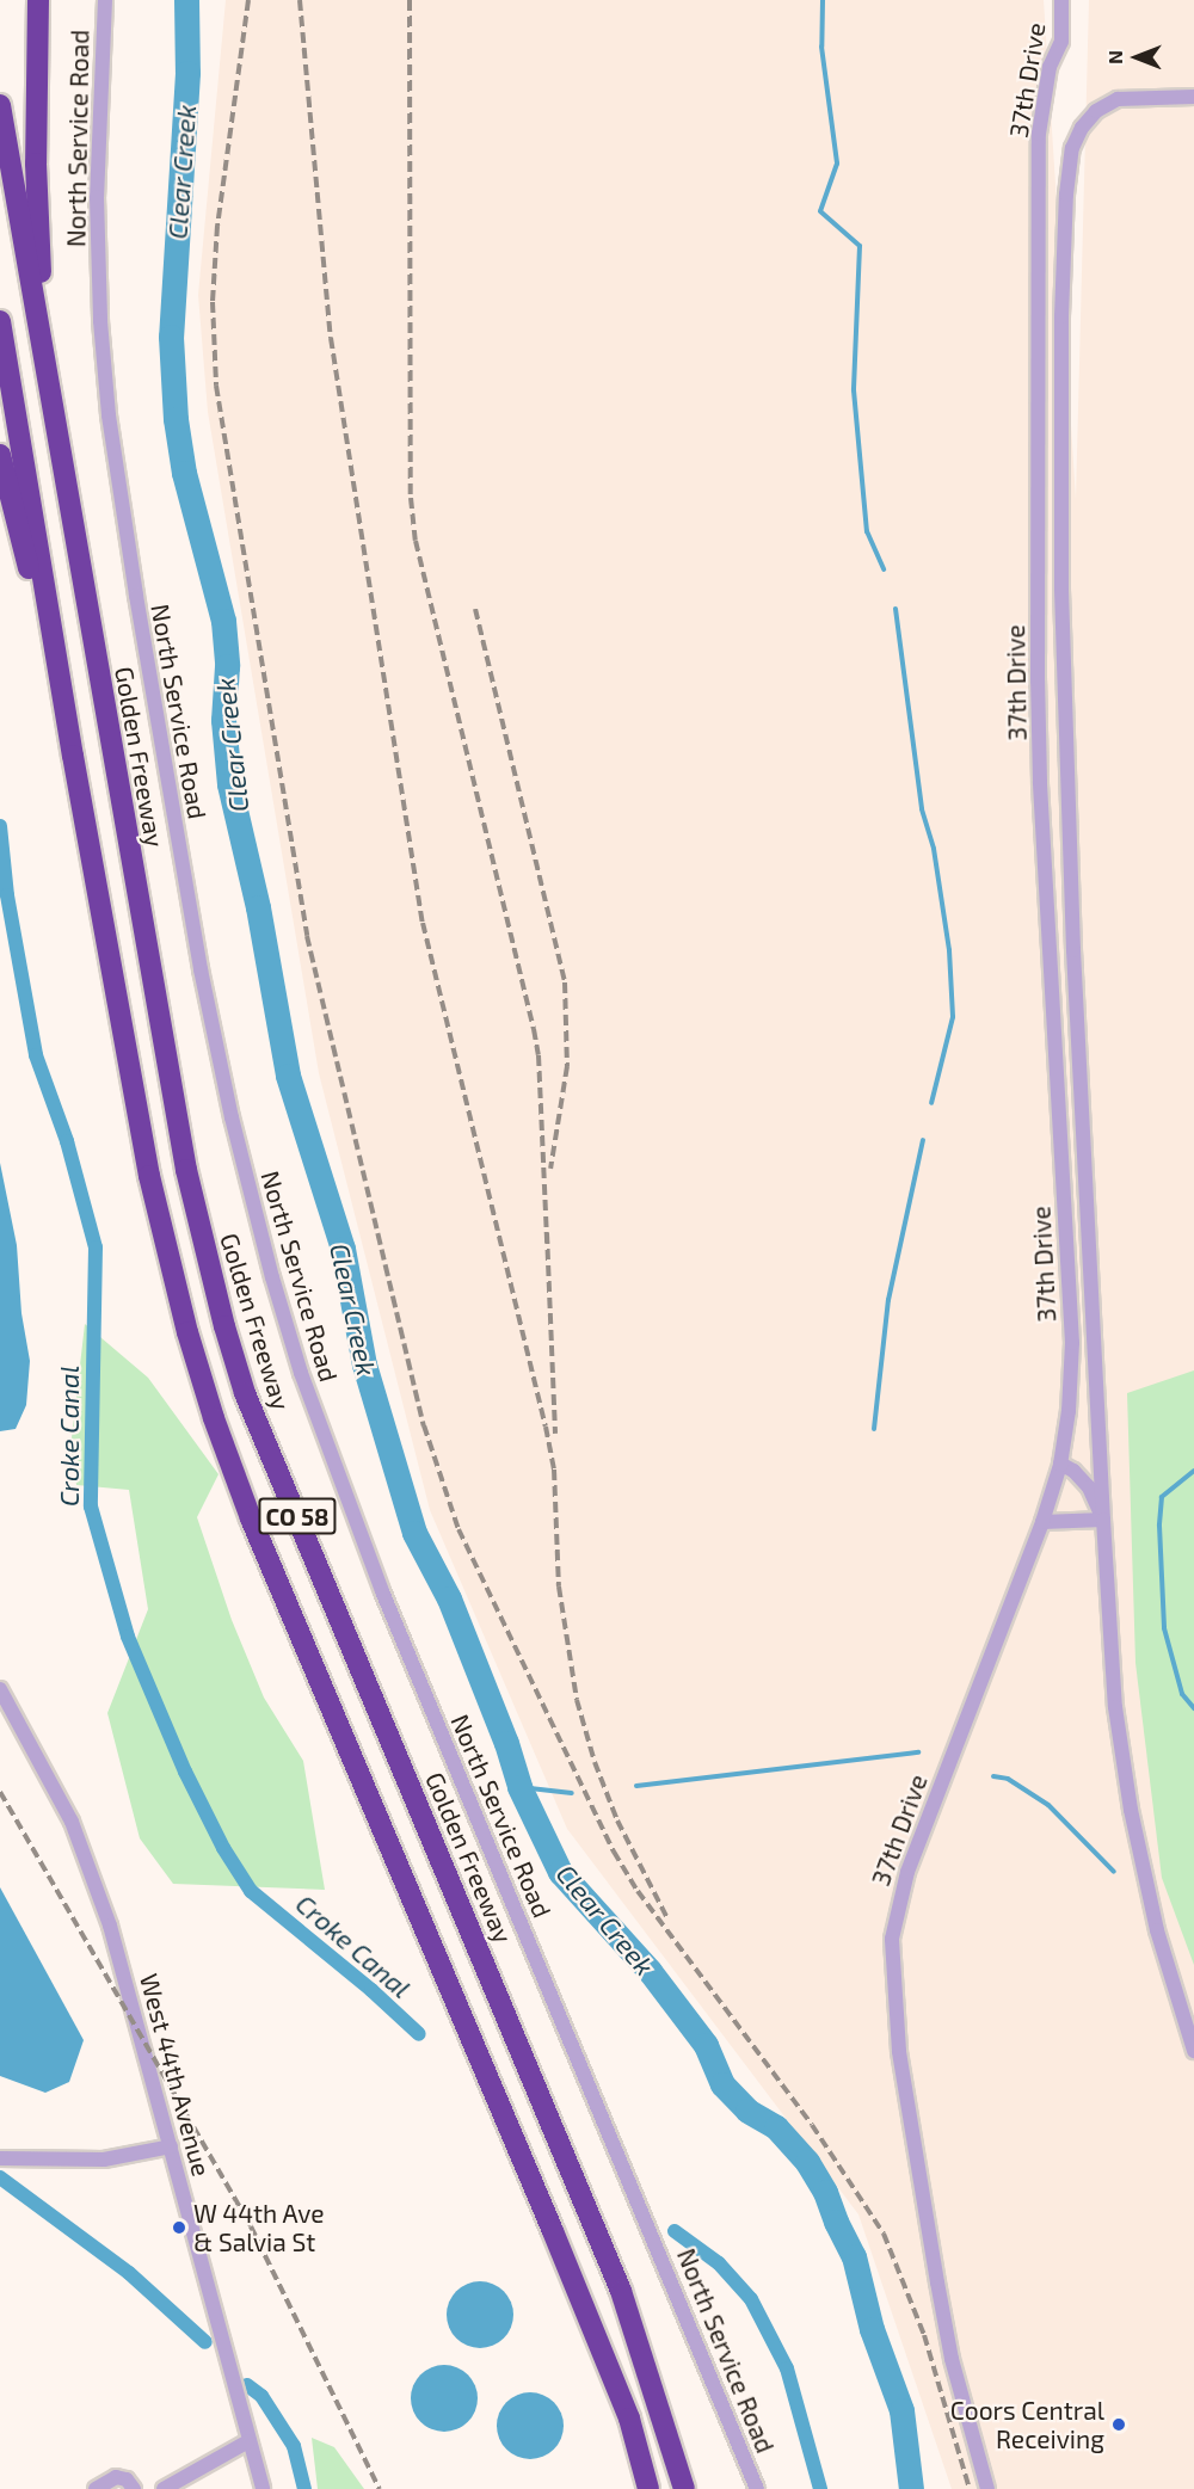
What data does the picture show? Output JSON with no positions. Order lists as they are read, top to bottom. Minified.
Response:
{"streets":{"highway":["Golden Freeway","CO 58"],"street":["37th Drive","North Service Road","West 44th Avenue"]},"water":["Clear Creek","Croke Canal"],"places":["W 44th Ave & Salvia St","Coors Central Receiving"],"north":"left"}
